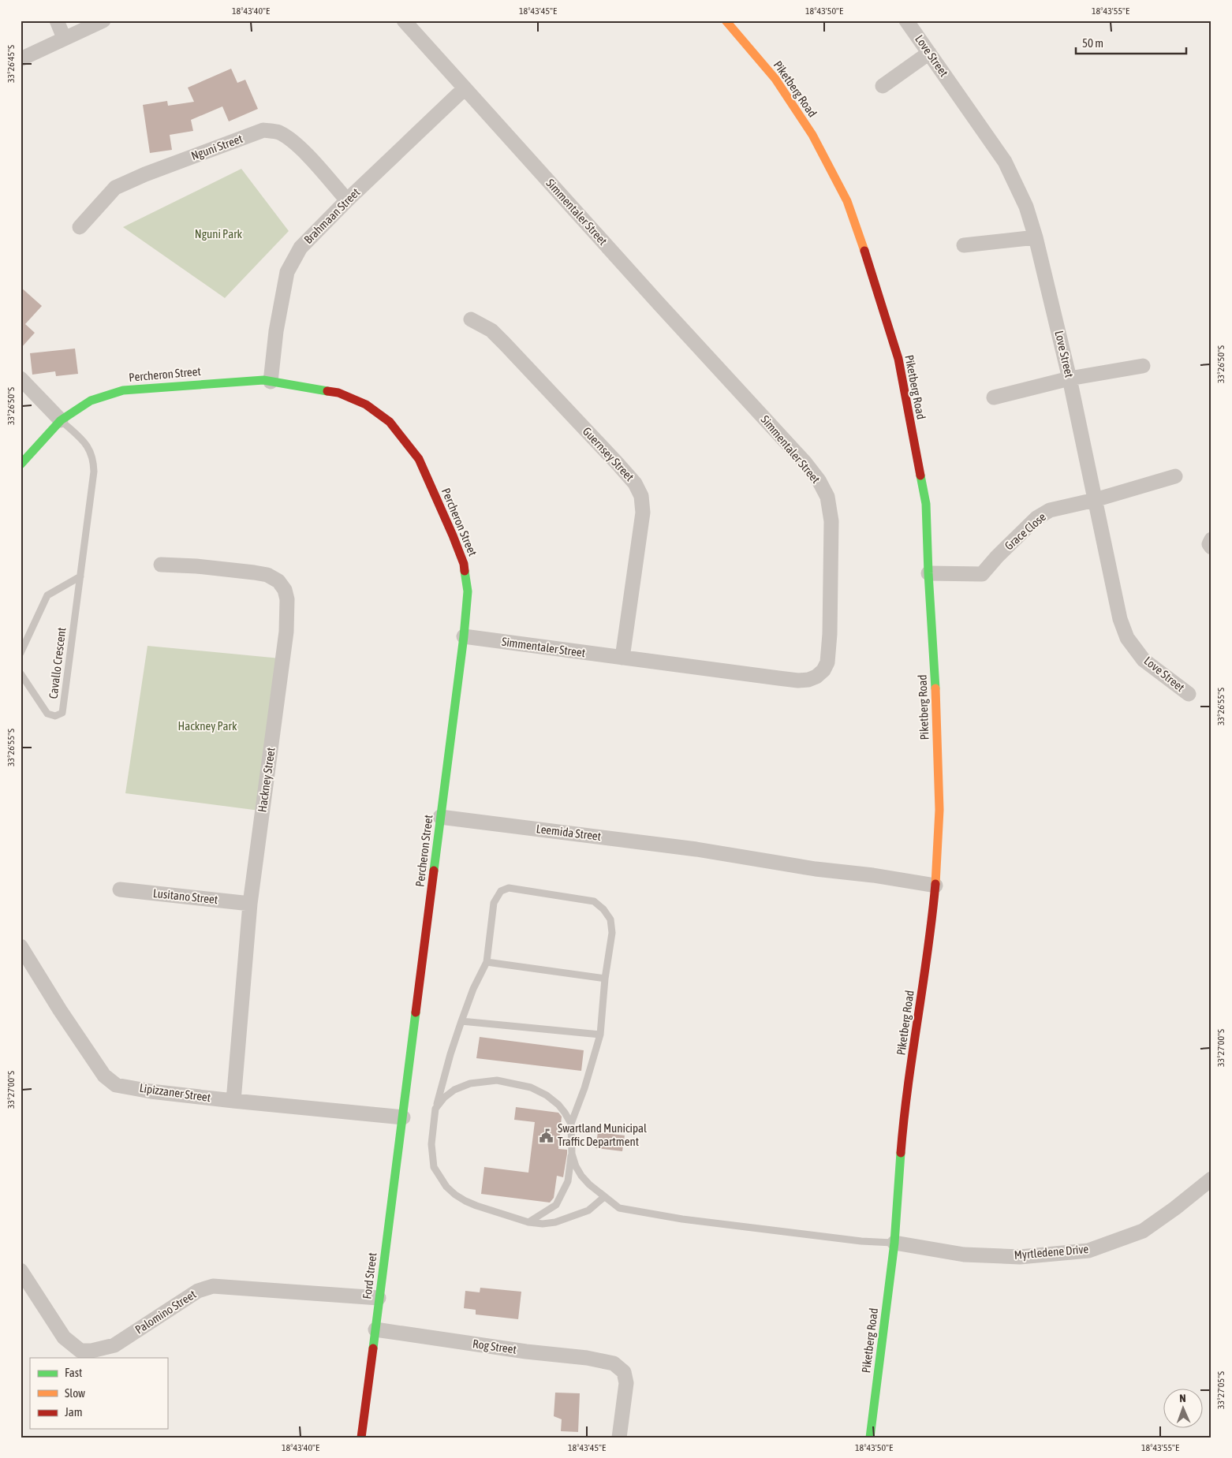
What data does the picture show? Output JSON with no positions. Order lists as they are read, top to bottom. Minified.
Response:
{"streets":{"street":["Love Street","Piketberg Road","Nguni Street","Simmentaler Street","Brahmaan Street","Percheron Street","Guernsey Street","Grace Close","Hackney Street","Leemida Street","Lusitano Street","Lipizzaner Street","Myrtledene Drive","Ford Street","Palomino Street","Rog Street"],"lane":["Cavallo Crescent"]},"crossings":[["Love Street","Grace Close"],["Piketberg Road","Grace Close"],["Piketberg Road","Leemida Street"],["Piketberg Road","Myrtledene Drive"],["Nguni Street","Brahmaan Street"],["Simmentaler Street","Brahmaan Street"],["Simmentaler Street","Percheron Street"],["Simmentaler Street","Guernsey Street"],["Brahmaan Street","Percheron Street"],["Percheron Street","Cavallo Crescent"],["Percheron Street","Leemida Street"],["Percheron Street","Lipizzaner Street"],["Percheron Street","Ford Street"],["Hackney Street","Lusitano Street"],["Hackney Street","Lipizzaner Street"],["Lipizzaner Street","Ford Street"],["Ford Street","Palomino Street"],["Ford Street","Rog Street"]],"parks":["Nguni Park","Hackney Park"],"places":{"public building":["Swartland Municipal Traffic Department"]},"legend":["Fast","Slow","Jam"],"scale_bar":"50 m","north":"top","coordinates":["18°43'40\"E","18°43'45\"E","18°43'50\"E","18°43'55\"E","33°26'45\"S","33°26'50\"S","33°26'55\"S","33°27'00\"S","33°27'05\"S"]}
